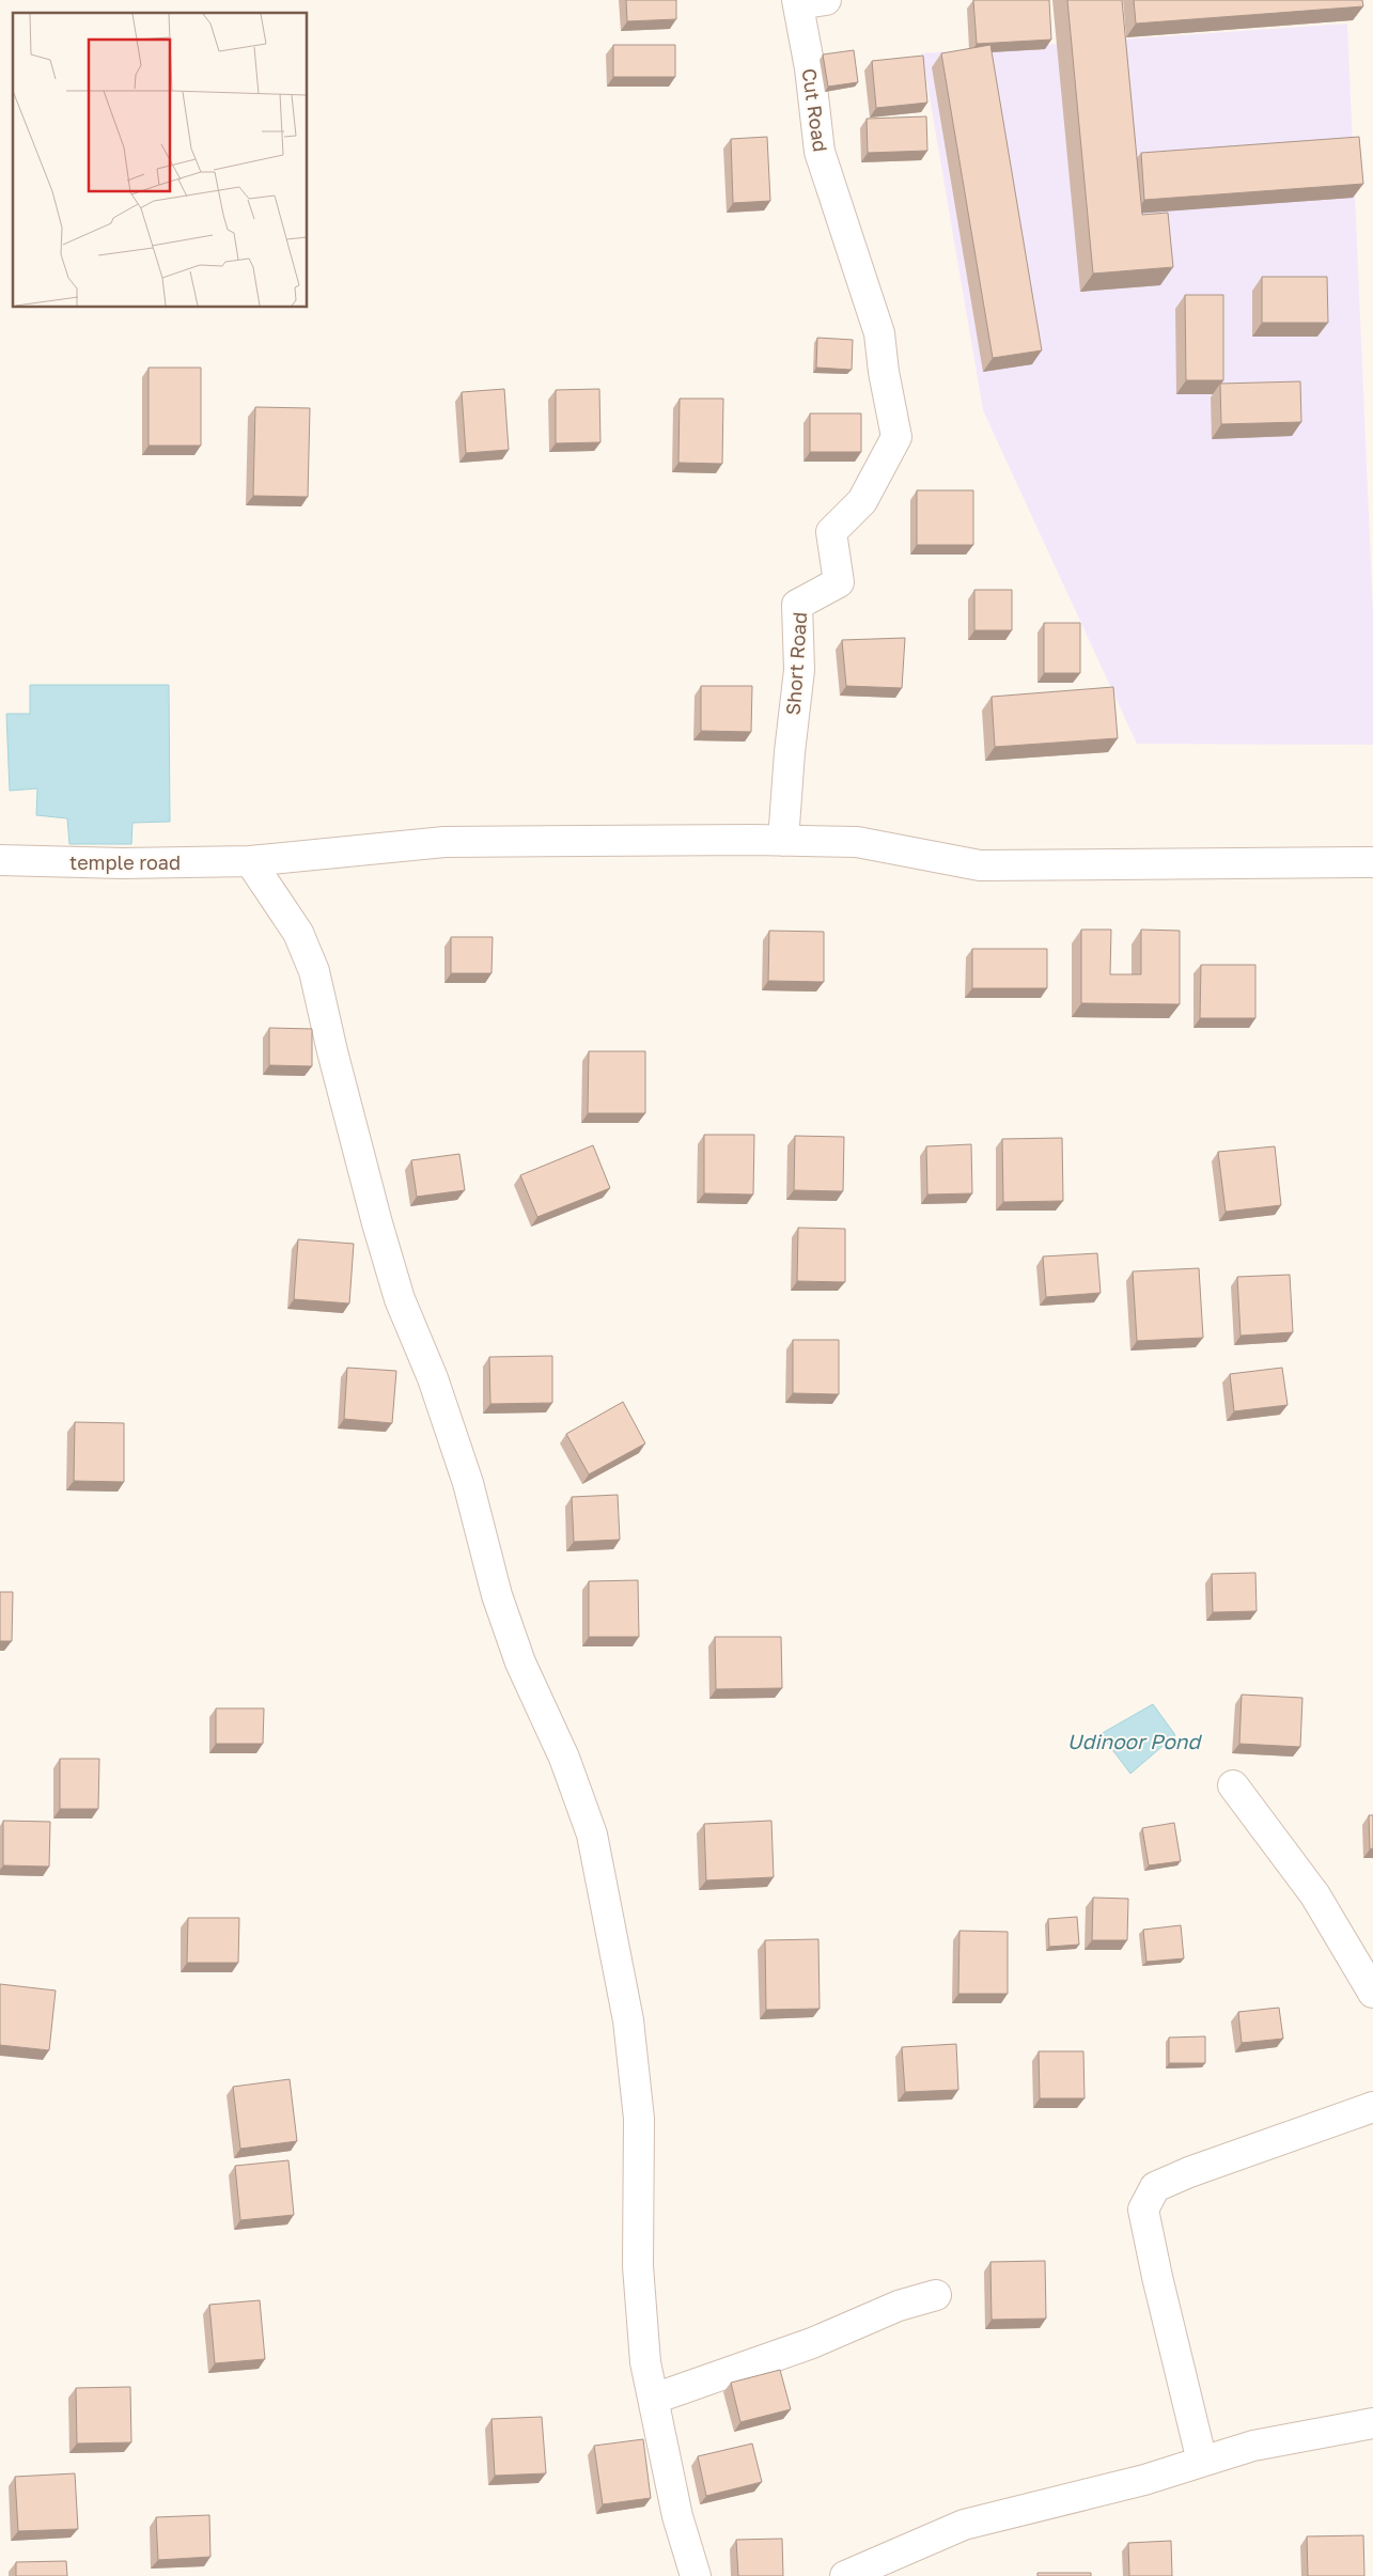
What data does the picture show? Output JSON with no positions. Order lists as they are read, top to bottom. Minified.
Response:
{"streets":{"street":["Cut Road","Short Road","temple road"]},"crossings":[["Cut Road","Short Road"],["Short Road","temple road"]],"water":["Udinoor Pond"]}
